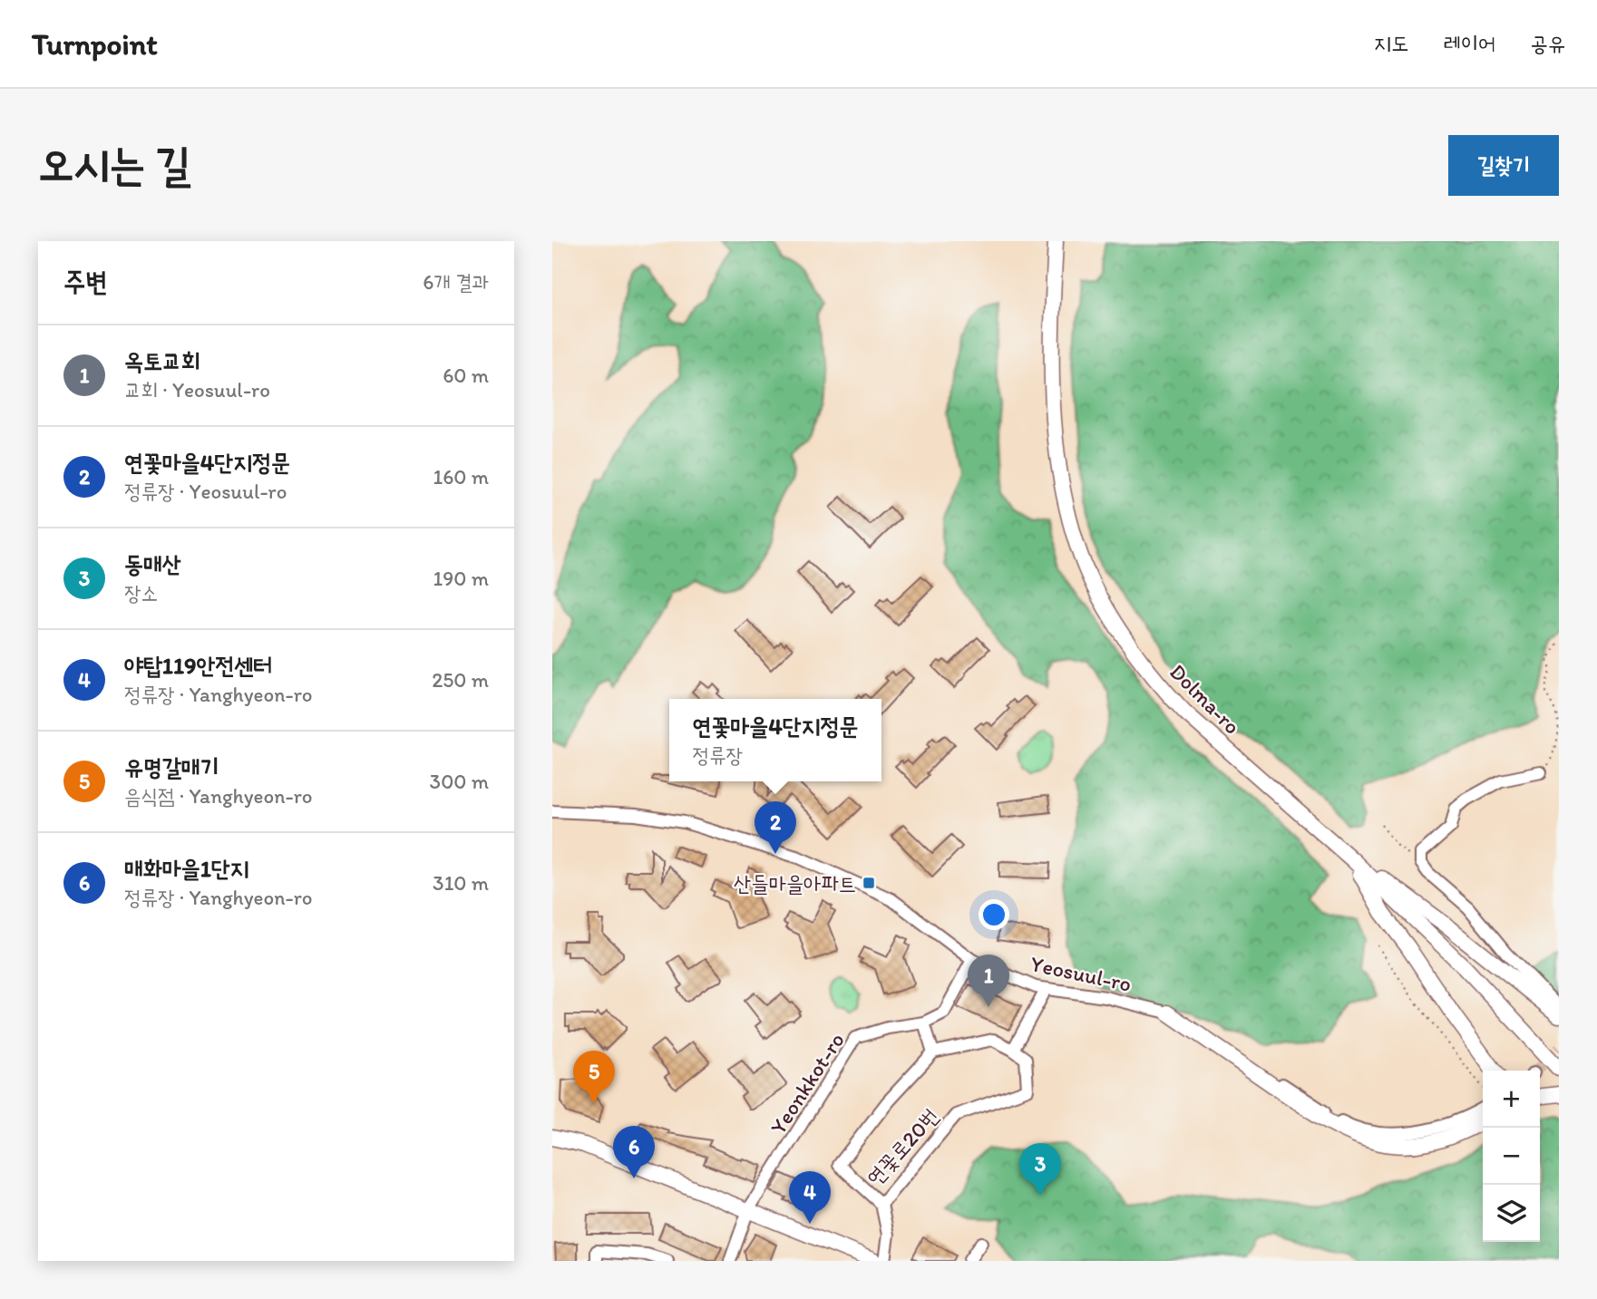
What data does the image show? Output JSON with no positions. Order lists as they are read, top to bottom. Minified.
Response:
{"streets":{"main road":["Dolma-ro"],"street":["Yeosuul-ro","Yeonkkot-ro","연꽃로20번"]},"crossings":[["Yeosuul-ro","Yeonkkot-ro"]],"places":{"transit":["산들마을아파트"]},"page":{"header":"Turnpoint","nav":["지도","레이어","공유"],"buttons":"길찾기","title":"오시는 길","heading":["주변","6개 결과"],"list":[{"mark":"1","name":"옥토교회","note":"교회 · Yeosuul-ro","value":"60 m"},{"mark":"2","name":"연꽃마을4단지정문","note":"정류장 · Yeosuul-ro","value":"160 m"},{"mark":"3","name":"동매산","note":"장소","value":"190 m"},{"mark":"4","name":"야탑119안전센터","note":"정류장 · Yanghyeon-ro","value":"250 m"},{"mark":"5","name":"유명갈매기","note":"음식점 · Yanghyeon-ro","value":"300 m"},{"mark":"6","name":"매화마을1단지","note":"정류장 · Yanghyeon-ro","value":"310 m"}],"popup":["연꽃마을4단지정문","정류장"],"pins":["2","1","5","6","3","4"],"map_buttons":["+","−"]}}
